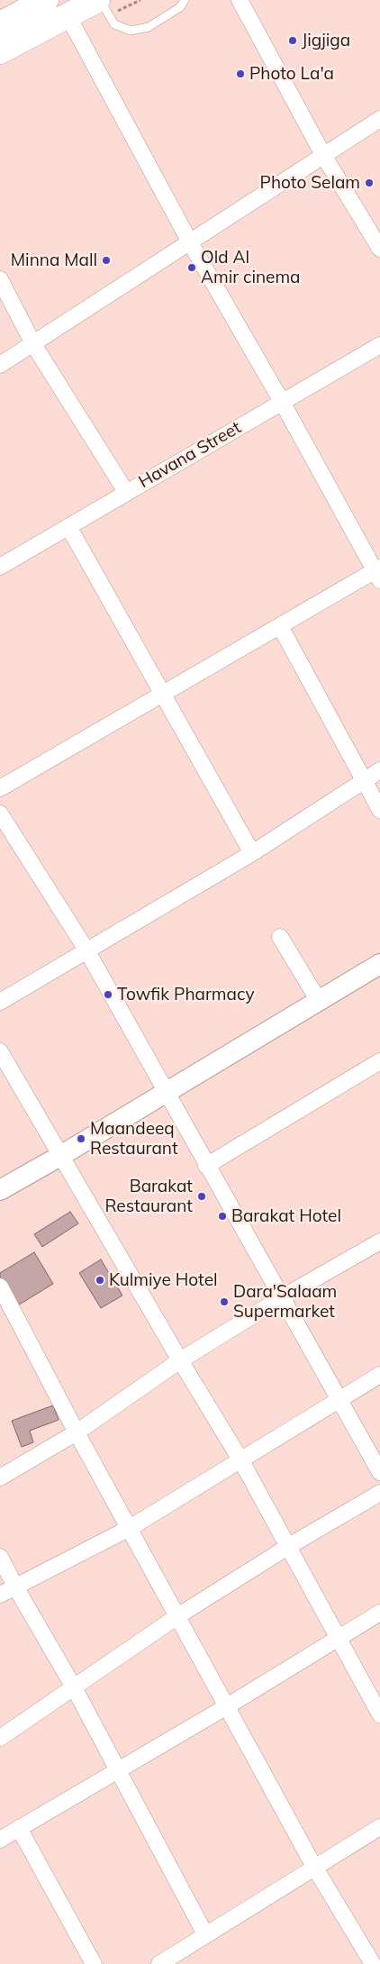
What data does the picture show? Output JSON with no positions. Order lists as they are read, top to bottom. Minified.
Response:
{"streets":{"street":["Havana Street"]},"places":["Jigjiga","Photo La'a","Photo Selam","Minna Mall","Old Al Amir cinema","Towfik Pharmacy","Maandeeq Restaurant","Barakat Restaurant","Barakat Hotel","Kulmiye Hotel","Dara'Salaam Supermarket"]}
